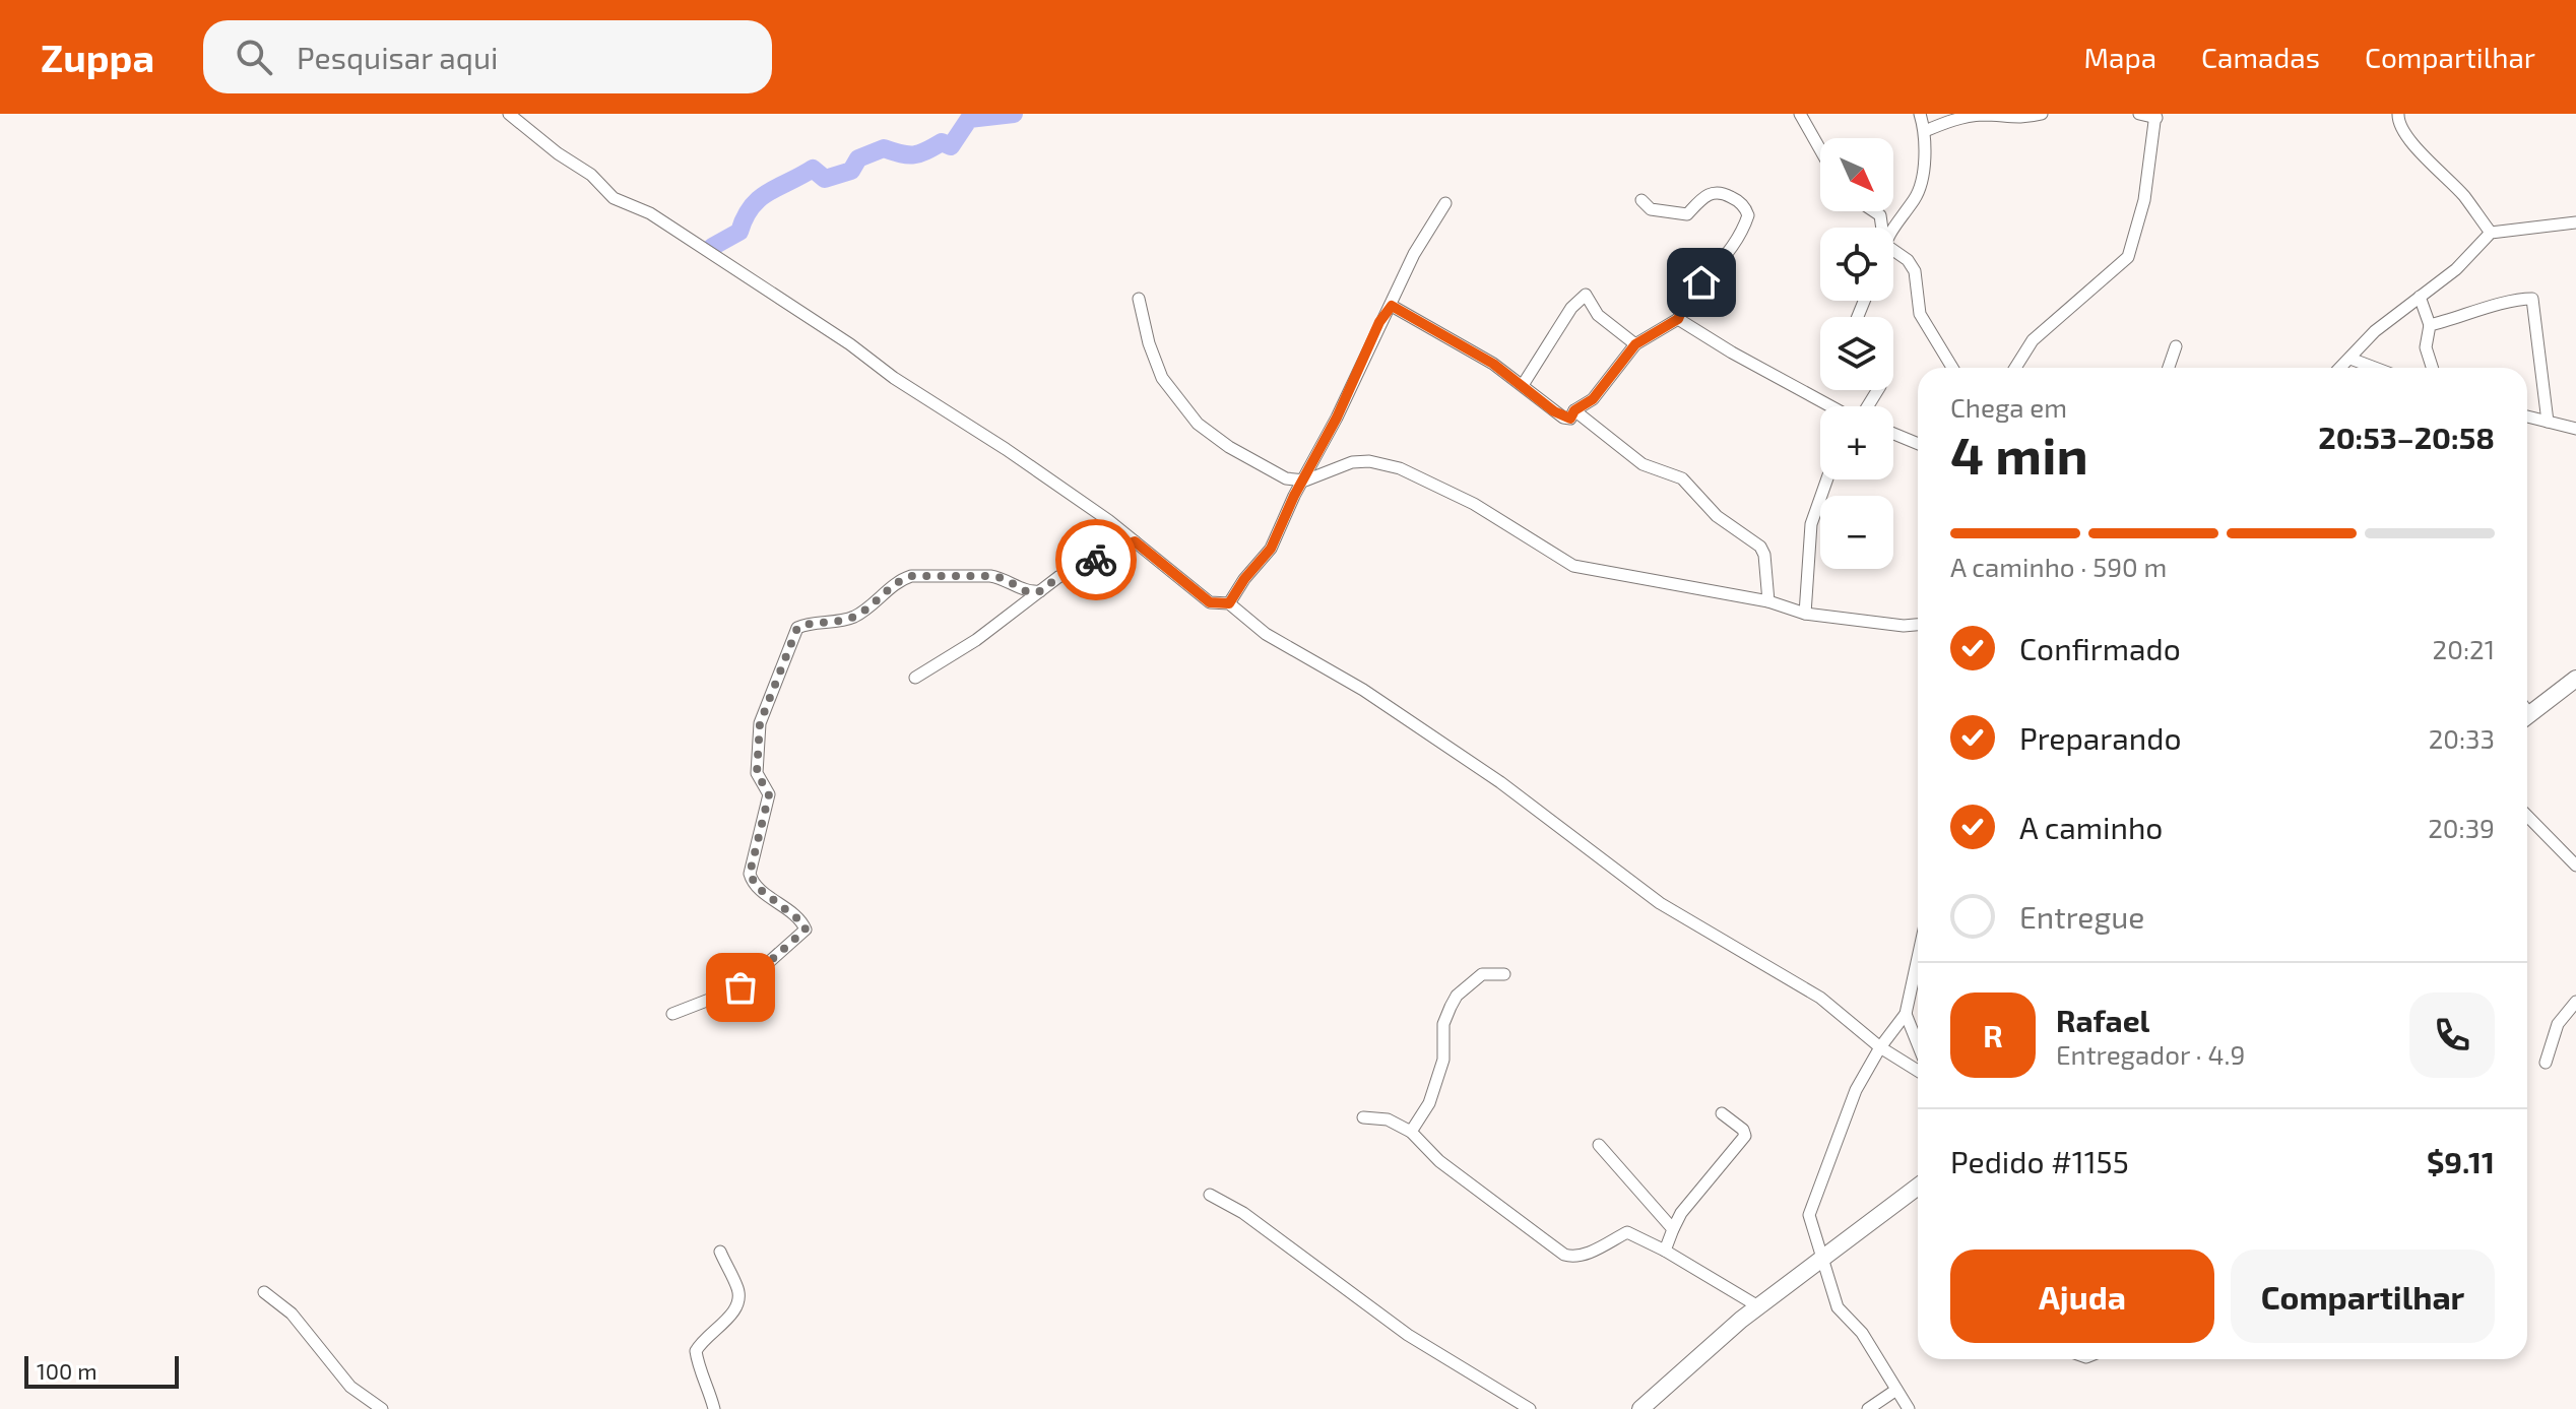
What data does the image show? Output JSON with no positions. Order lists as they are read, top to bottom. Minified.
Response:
{"scale_bar":"100 m","north":"bottom right","page":{"header":"Zuppa","search":"Pesquisar aqui","nav":["Mapa","Camadas","Compartilhar"],"map_buttons":["+","−"],"heading":["4 min","Chega em","20:53–20:58"],"panel":["Rafael","Entregador · 4.9","Pedido #1155","$9.11"],"bar":"A caminho · 590 m","list":[["Confirmado","20:21"],["Preparando","20:33"],["A caminho","20:39"],"Entregue"],"round":"R","buttons":["Ajuda","Compartilhar"],"scale":"100 m"}}
